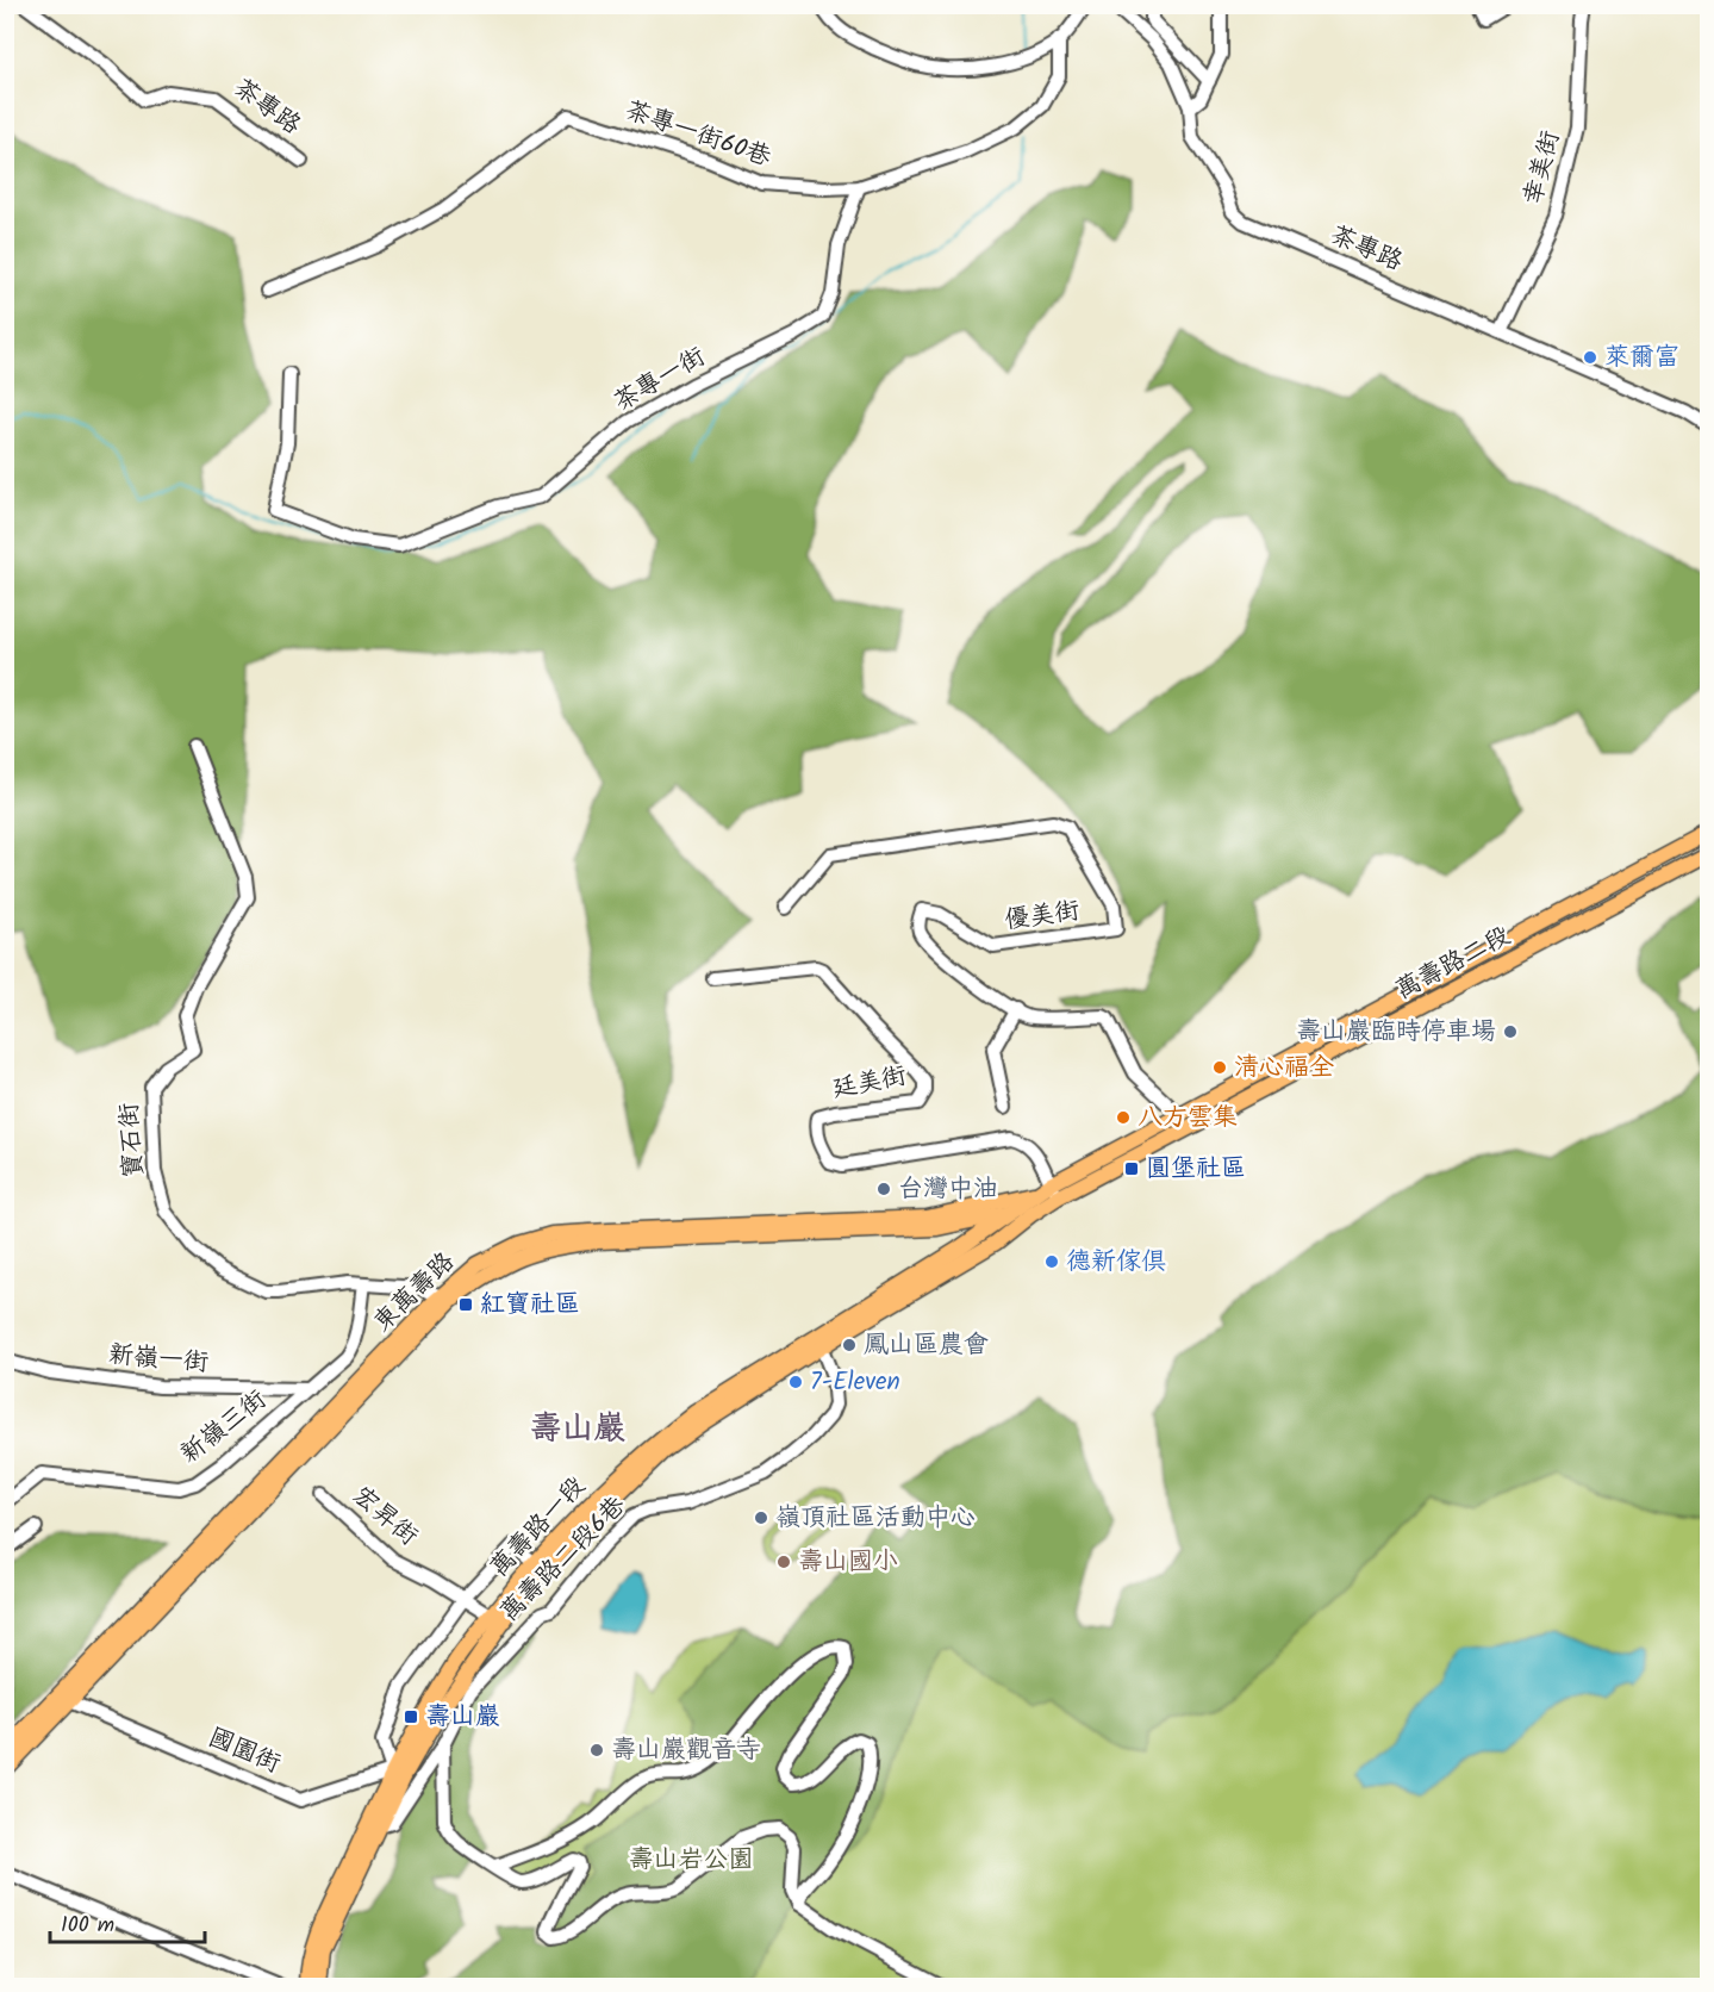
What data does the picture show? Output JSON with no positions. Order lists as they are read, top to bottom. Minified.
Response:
{"streets":{"main road":["萬壽路二段","東萬壽路","萬壽路一段"],"street":["茶專路","茶專一街60巷","幸美街","茶專一街","優美街","廷美街","寶石街","新嶺一街","新嶺三街","宏昇街","萬壽路二段6巷","國園街"]},"crossings":[["茶專路","幸美街"],["茶專一街60巷","茶專一街"],["優美街","萬壽路二段"],["萬壽路二段","廷美街"],["萬壽路二段","東萬壽路"],["萬壽路二段","萬壽路一段"],["廷美街","東萬壽路"],["廷美街","萬壽路一段"],["寶石街","東萬壽路"],["寶石街","新嶺三街"],["東萬壽路","萬壽路一段"],["東萬壽路","國園街"],["新嶺一街","新嶺三街"],["宏昇街","萬壽路一段"],["萬壽路一段","萬壽路二段6巷"],["萬壽路一段","國園街"]],"districts":["壽山巖"],"parks":["壽山岩公園"],"places":{"other":["萊爾富","壽山巖臨時停車場","清心福全","八方雲集","台灣中油","德新傢俱","鳳山區農會","7-Eleven","嶺頂社區活動中心","壽山國小","壽山巖觀音寺"],"transit":["圓堡社區","紅寶社區","壽山巖"]},"scale_bar":"100 m"}
